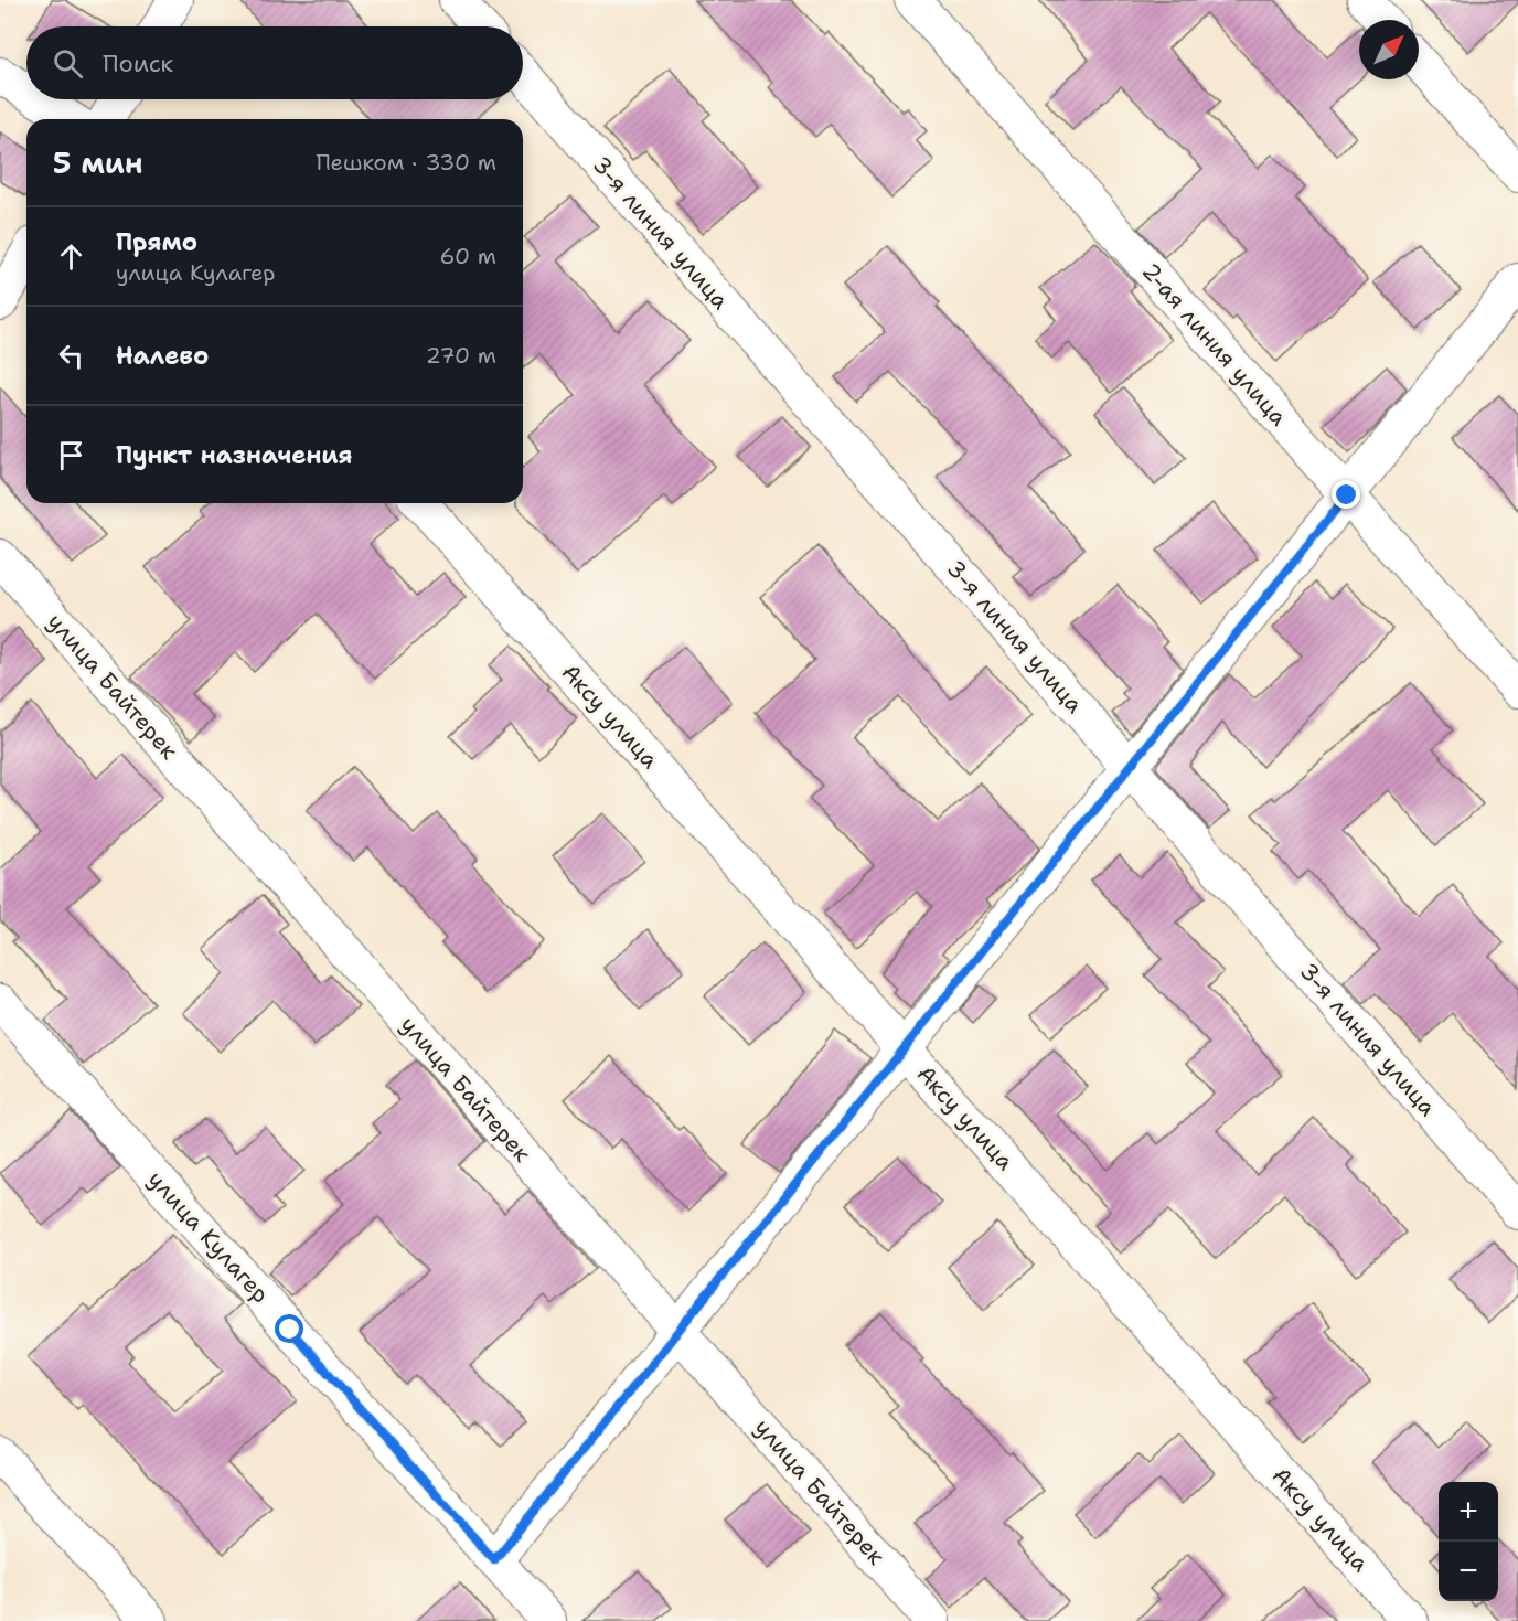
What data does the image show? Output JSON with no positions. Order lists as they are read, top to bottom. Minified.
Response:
{"streets":{"street":["3-я линия улица","2-ая линия улица","улица Байтерек","Аксу улица","улица Кулагер"]},"north":"top right","page":{"search":"Поиск","heading":["5 мин","Пешком · 330 m"],"list":[["Прямо","улица Кулагер","60 m"],["Налево","270 m"],"Пункт назначения"],"map_buttons":["+","−"]}}
